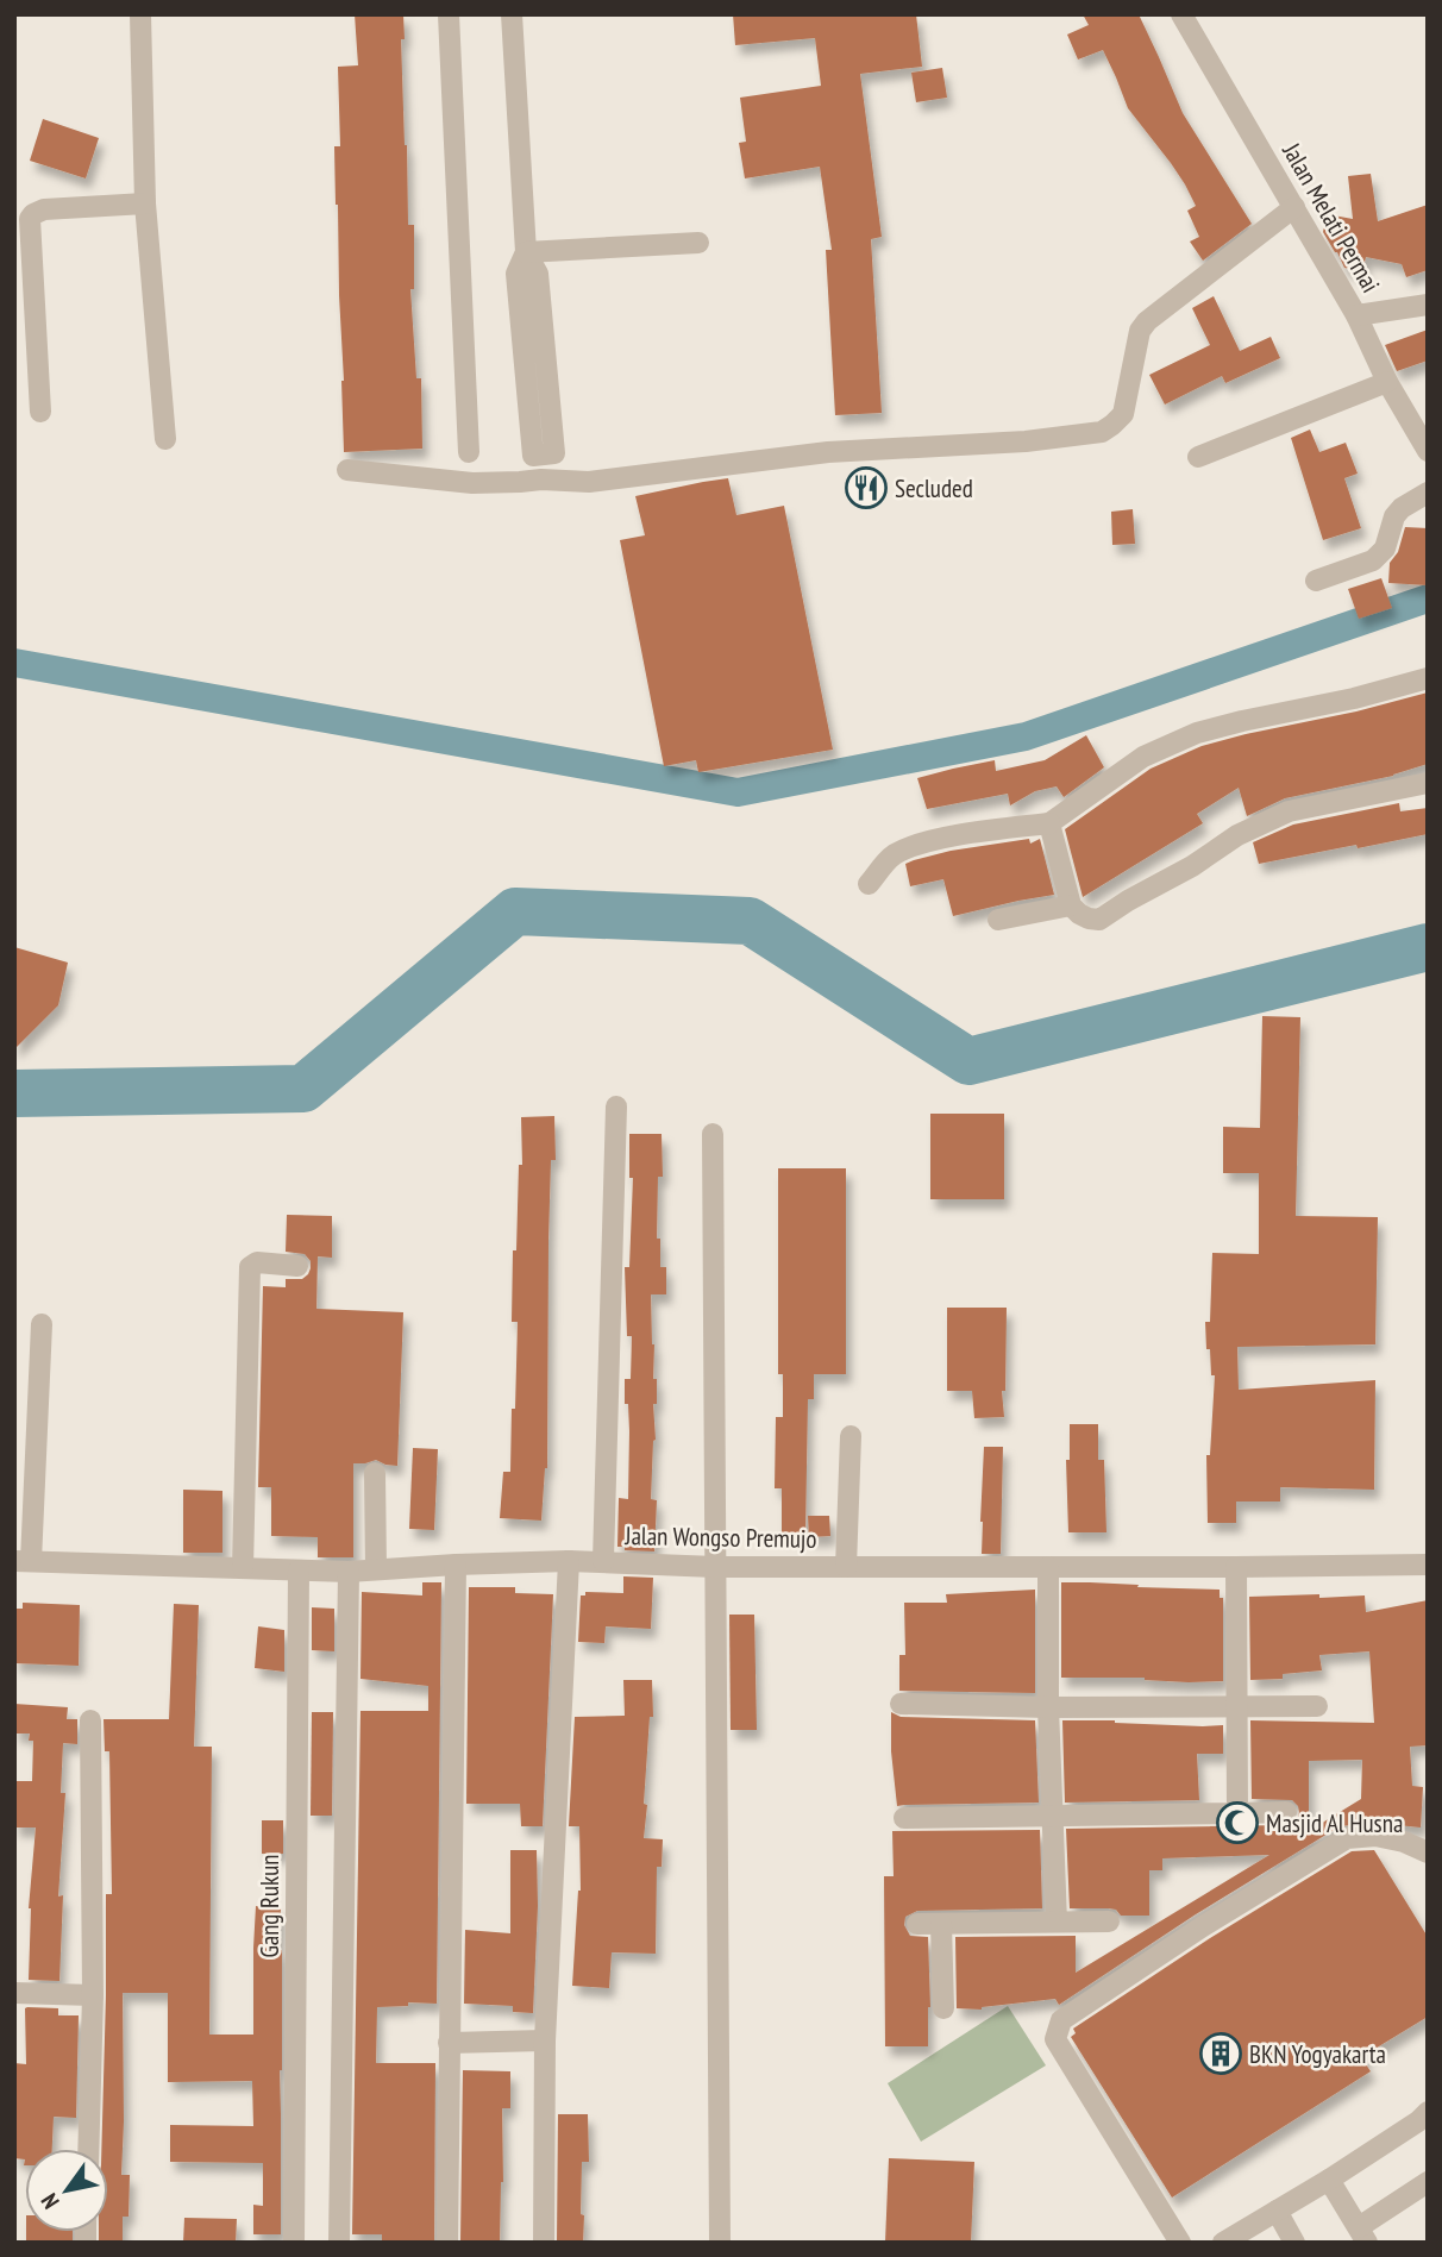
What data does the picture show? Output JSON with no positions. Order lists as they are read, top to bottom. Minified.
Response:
{"streets":{"street":["Jalan Melati Permai","Jalan Wongso Premujo","Gang Rukun"]},"crossings":[["Jalan Wongso Premujo","Gang Rukun"]],"places":{"restaurant":["Secluded"],"mosque":["Masjid Al Husna"],"building":["BKN Yogyakarta"]},"north":"bottom left"}
